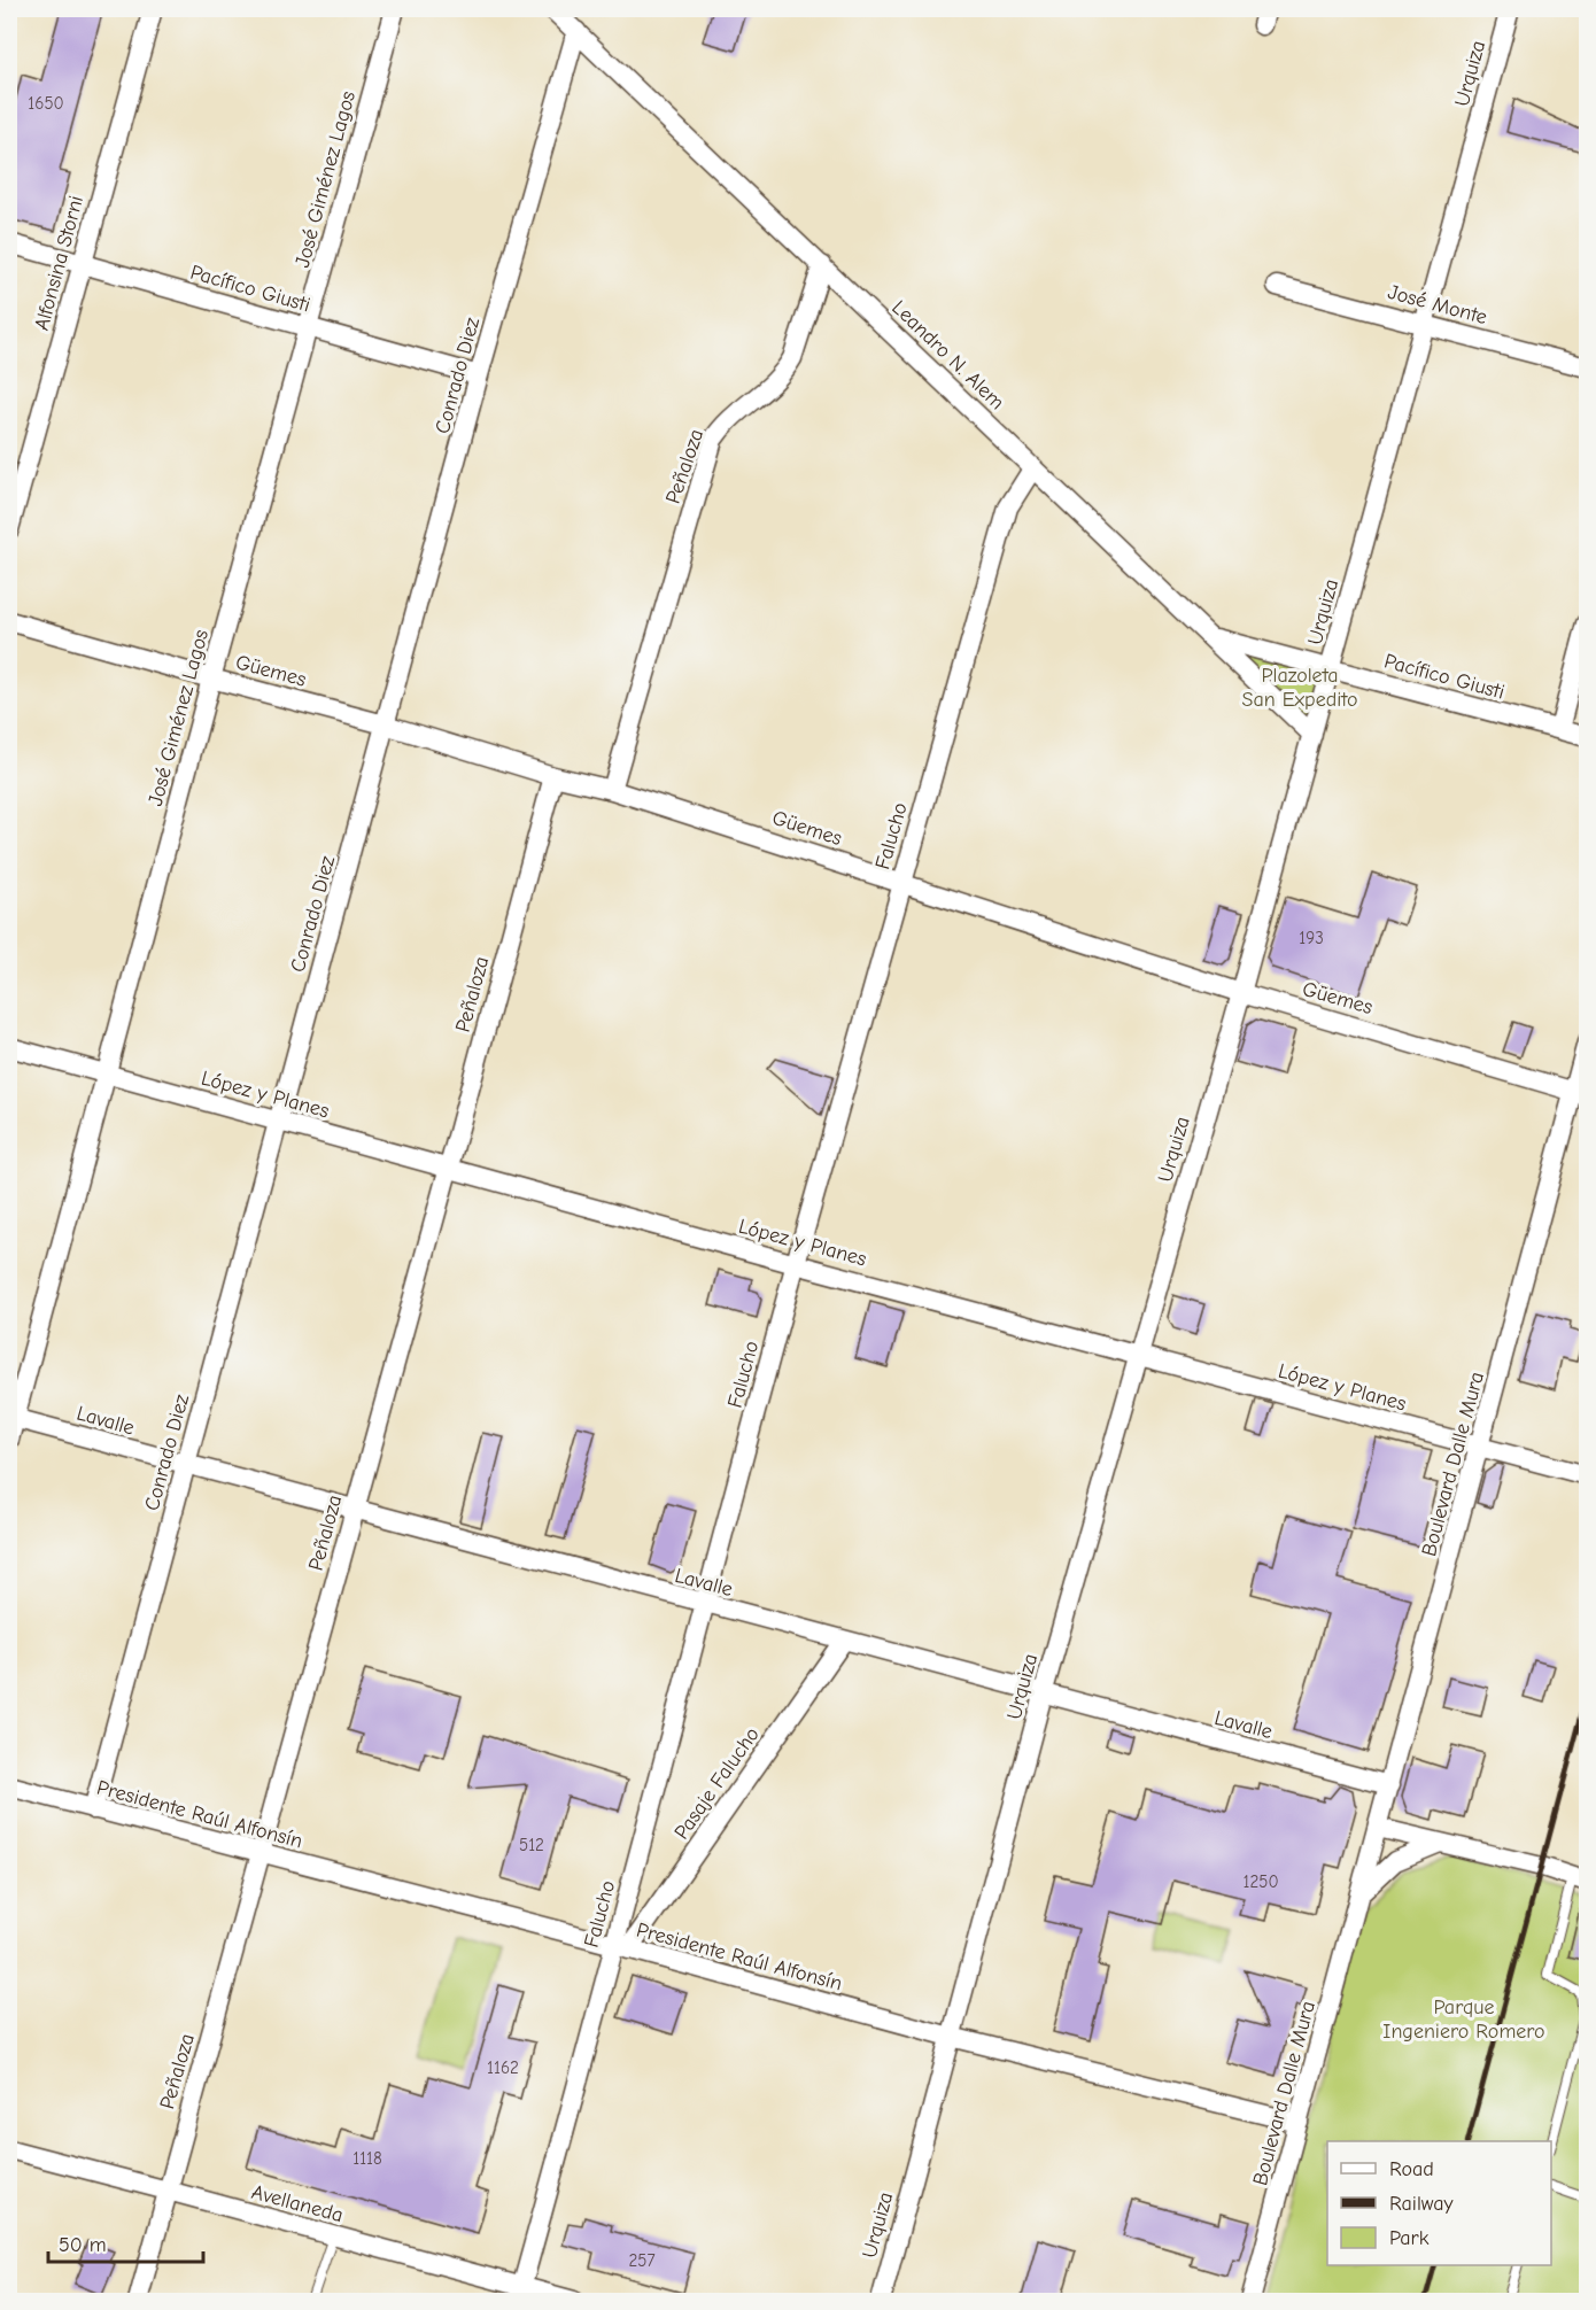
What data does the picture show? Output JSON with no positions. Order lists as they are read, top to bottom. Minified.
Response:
{"streets":{"street":["Urquiza","José Giménez Lagos","Alfonsina Storni","Pacífico Giusti","José Monte","Leandro N. Alem","Conrado Diez","Peñaloza","Güemes","Falucho","López y Planes","Lavalle","Boulevard Dalle Mura","Pasaje Falucho","Presidente Raúl Alfonsín","Avellaneda"]},"crossings":[["Urquiza","Pacífico Giusti"],["Urquiza","José Monte"],["Urquiza","Leandro N. Alem"],["Urquiza","Güemes"],["Urquiza","López y Planes"],["Urquiza","Lavalle"],["Urquiza","Presidente Raúl Alfonsín"],["José Giménez Lagos","Pacífico Giusti"],["José Giménez Lagos","Güemes"],["José Giménez Lagos","López y Planes"],["José Giménez Lagos","Lavalle"],["Alfonsina Storni","Pacífico Giusti"],["Pacífico Giusti","Leandro N. Alem"],["Pacífico Giusti","Conrado Diez"],["Leandro N. Alem","Conrado Diez"],["Leandro N. Alem","Peñaloza"],["Leandro N. Alem","Falucho"],["Conrado Diez","Güemes"],["Conrado Diez","López y Planes"],["Conrado Diez","Lavalle"],["Conrado Diez","Presidente Raúl Alfonsín"],["Peñaloza","Güemes"],["Peñaloza","López y Planes"],["Peñaloza","Lavalle"],["Peñaloza","Presidente Raúl Alfonsín"],["Peñaloza","Avellaneda"],["Güemes","Falucho"],["Güemes","Boulevard Dalle Mura"],["Falucho","López y Planes"],["Falucho","Lavalle"],["Falucho","Pasaje Falucho"],["Falucho","Presidente Raúl Alfonsín"],["Falucho","Avellaneda"],["López y Planes","Boulevard Dalle Mura"],["Lavalle","Boulevard Dalle Mura"],["Lavalle","Pasaje Falucho"],["Boulevard Dalle Mura","Presidente Raúl Alfonsín"],["Pasaje Falucho","Presidente Raúl Alfonsín"]],"parks":["Plazoleta San Expedito","Parque Ingeniero Romero"],"house_numbers":["1650","193","512","1250","1162","1118","257"],"legend":["Road","Railway","Park"],"scale_bar":"50 m"}
